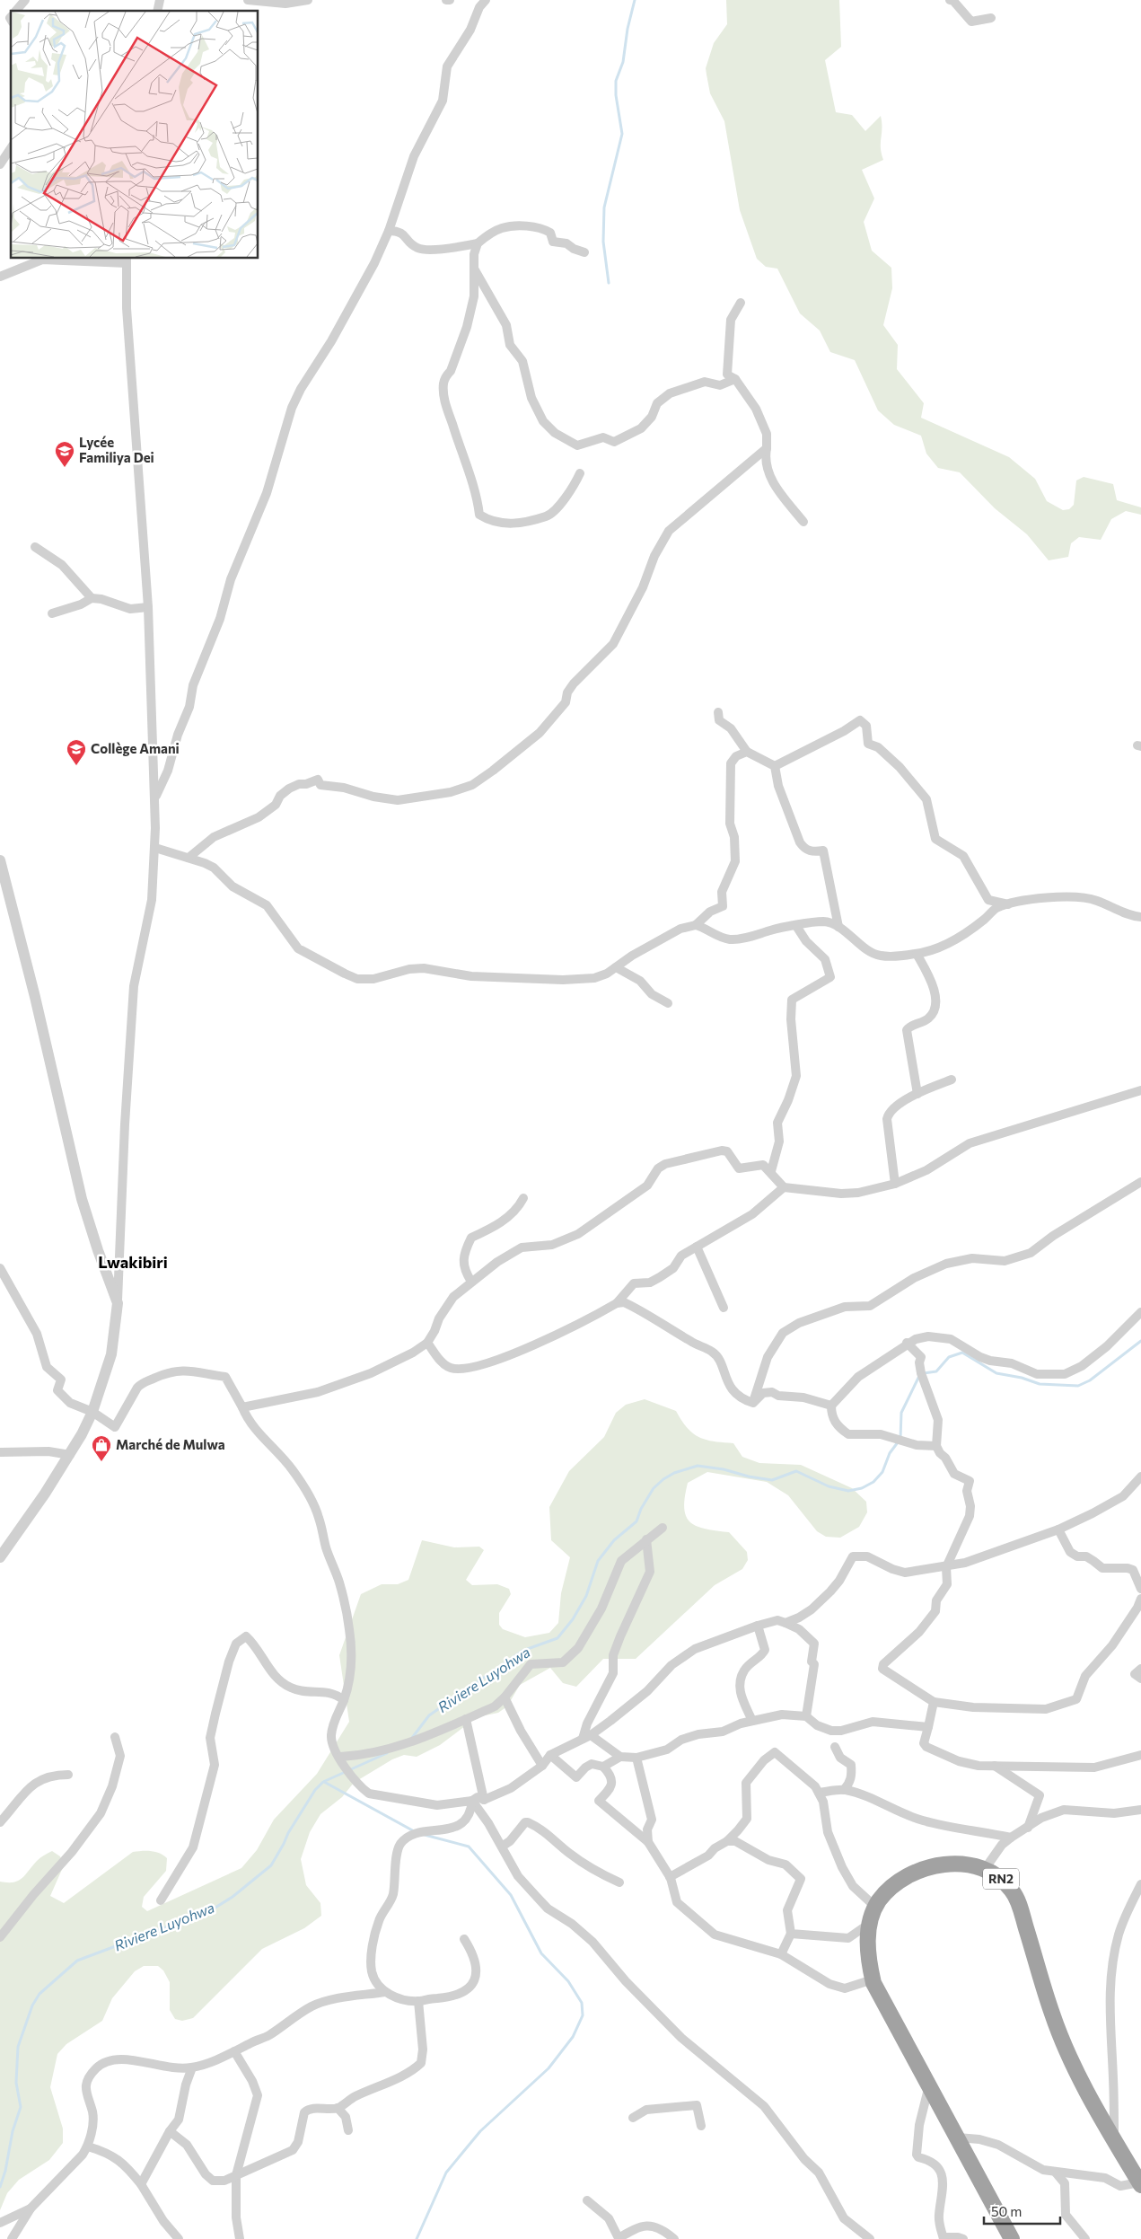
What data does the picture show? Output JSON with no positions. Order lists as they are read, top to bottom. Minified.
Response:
{"streets":{"highway":["RN2"]},"districts":["Lwakibiri"],"water":["Riviere Luyohwa"],"places":{"school or university":["Lycée Familiya Dei","Collège Amani"],"shop":["Marché de Mulwa"]},"scale_bar":"50 m"}
